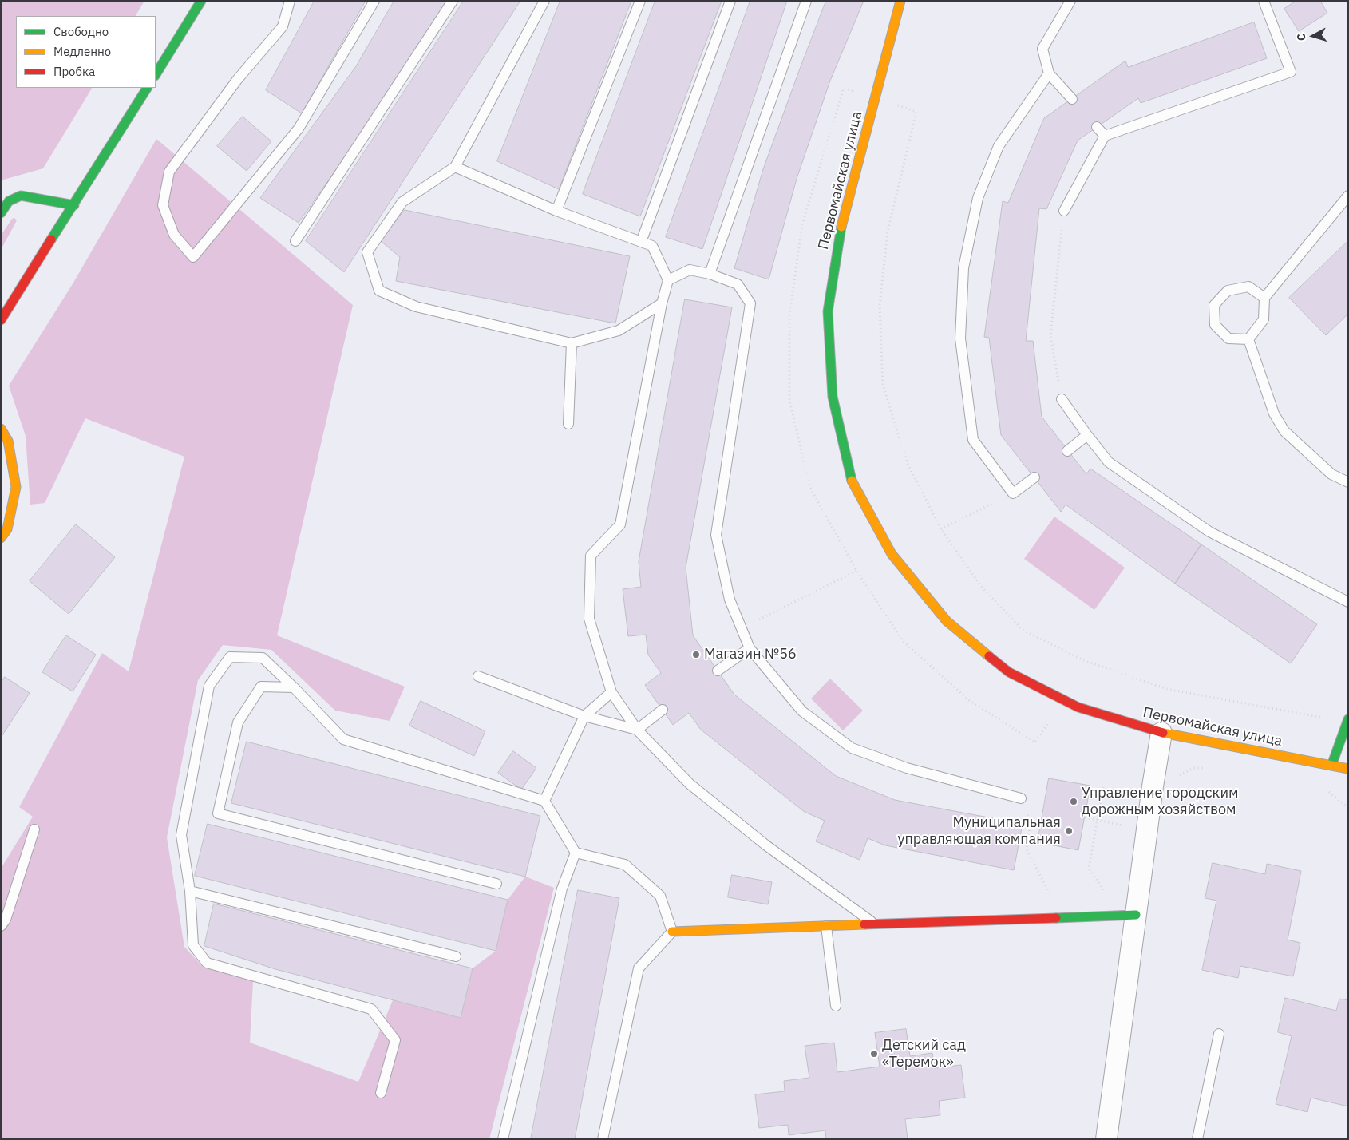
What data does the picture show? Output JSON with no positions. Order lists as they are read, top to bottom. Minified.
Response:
{"streets":{"street":["Первомайская улица"]},"places":["Магазин №56","Управление городским дорожным хозяйством","Муниципальная управляющая компания","Детский сад «Теремок»"],"legend":["Свободно","Медленно","Пробка"],"north":"left"}
